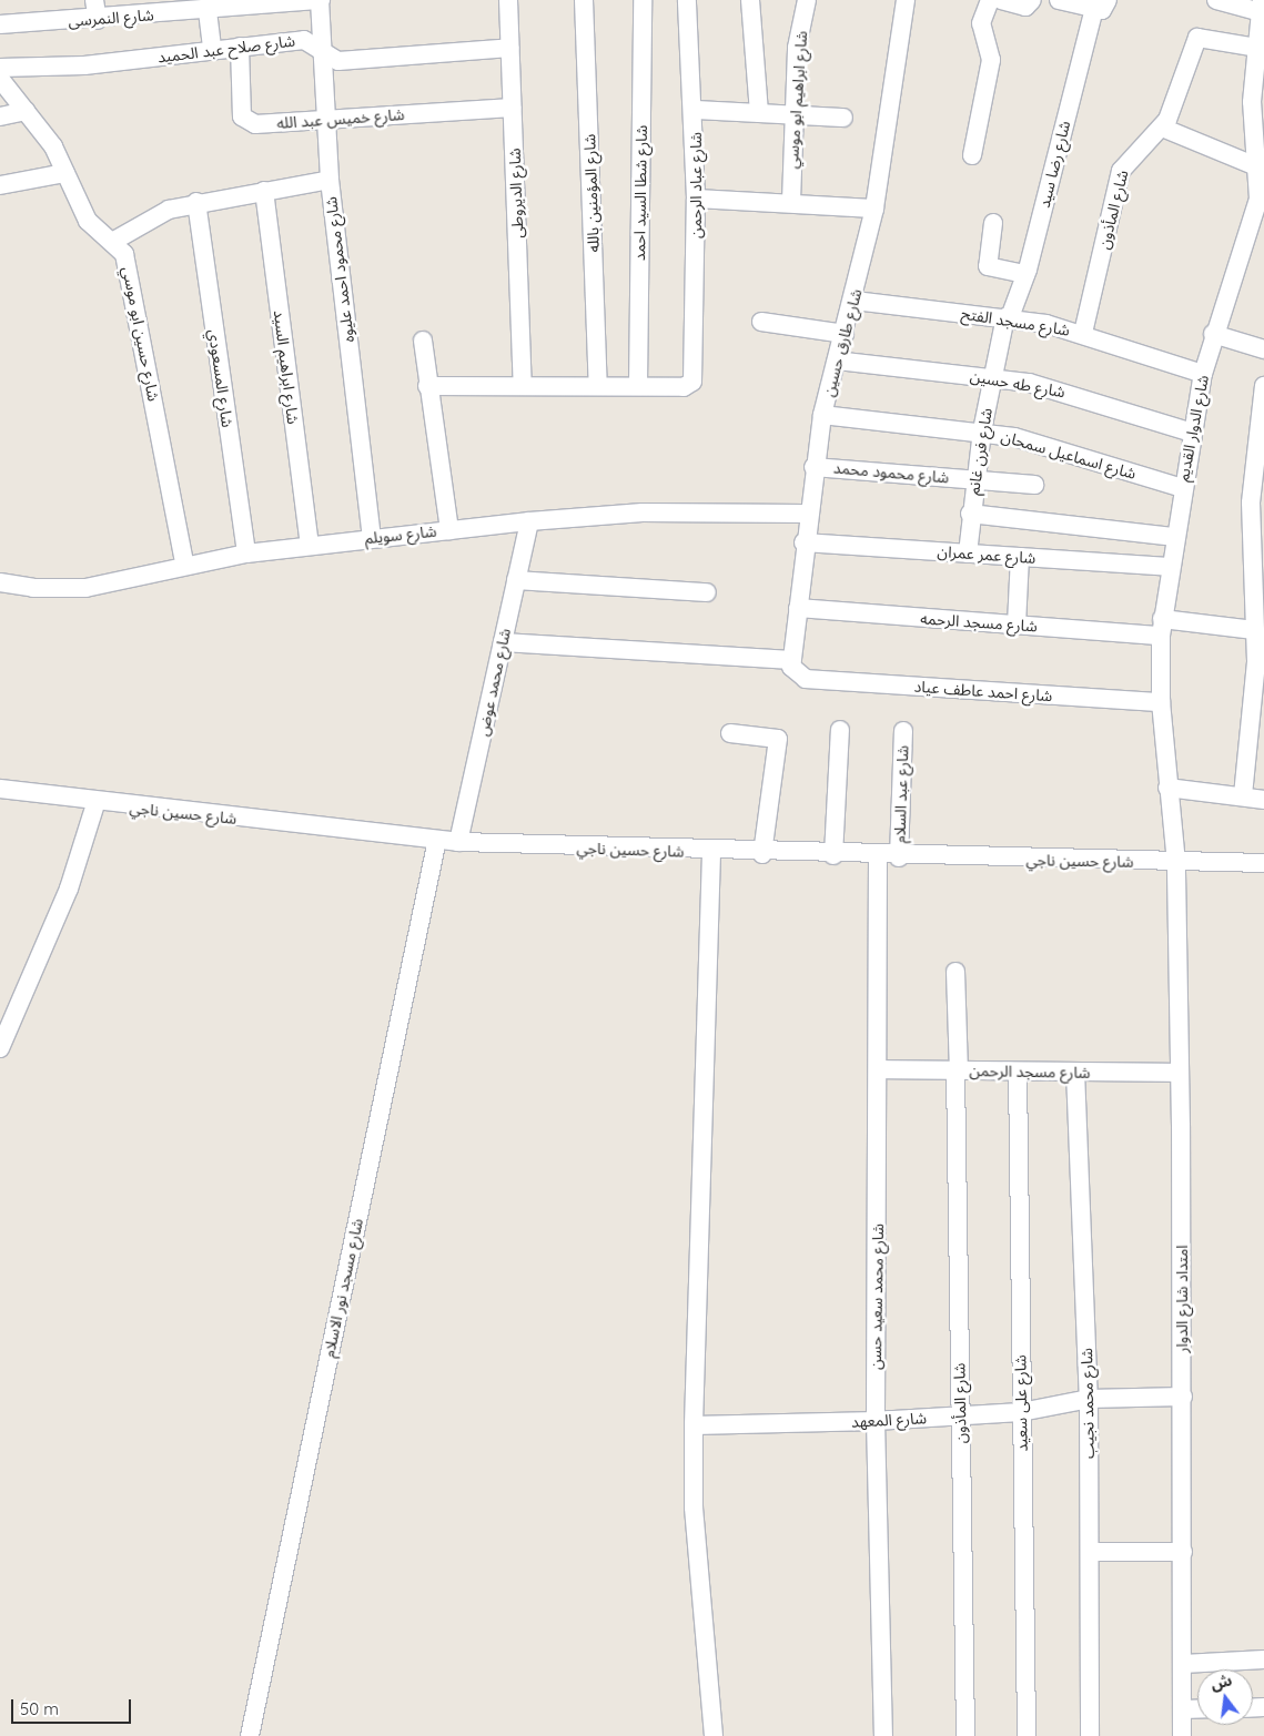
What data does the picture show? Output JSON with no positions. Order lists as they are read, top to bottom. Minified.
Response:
{"streets":{"street":["شارع النمرسى","شارع صلاح عبد الحميد","شارع ابراهيم ابو موسي","شارع خميس عبد الله","شارع رضا سيد","شارع عباد الرحمن","شارع الديروطى","شارع المؤمنين بالله","شارع شطا السيد احمد","شارع المأذون","شارع محمود احمد عليوه","شارع مسجد الفتح","شارع حسين ابو موسي","شارع طارق حسين","شارع ابراهيم السيد","شارع المسعودي","شارع طه حسين","شارع الدوار القديم","شارع فرن غانم","شارع اسماعيل سمحان","شارع محمود محمد","شارع سويلم","شارع عمر عمران","شارع مسجد الرحمه","شارع محمد عوض","شارع احمد عاطف عياد","شارع عبد السلام","شارع حسين ناجي","شارع مسجد الرحمن","شارع مسجد نور الاسلام","شارع محمد سعيد حسن","امتداد شارع الدوار","شارع على سعيد","شارع محمد نجيب","شارع المعهد"]},"crossings":[["شارع النمرسى","شارع محمود احمد عليوه"],["شارع صلاح عبد الحميد","شارع خميس عبد الله"],["شارع صلاح عبد الحميد","شارع الديروطى"],["شارع صلاح عبد الحميد","شارع محمود احمد عليوه"],["شارع خميس عبد الله","شارع الديروطى"],["شارع خميس عبد الله","شارع محمود احمد عليوه"],["شارع رضا سيد","شارع مسجد الفتح"],["شارع رضا سيد","شارع فرن غانم"],["شارع عباد الرحمن","شارع شطا السيد احمد"],["شارع المأذون","شارع مسجد الفتح"],["شارع المأذون","شارع الدوار القديم"],["شارع المأذون","شارع مسجد الرحمن"],["شارع المأذون","شارع المعهد"],["شارع محمود احمد عليوه","شارع سويلم"],["شارع مسجد الفتح","شارع طارق حسين"],["شارع مسجد الفتح","شارع الدوار القديم"],["شارع مسجد الفتح","شارع فرن غانم"],["شارع حسين ابو موسي","شارع سويلم"],["شارع طارق حسين","شارع طه حسين"],["شارع طارق حسين","شارع اسماعيل سمحان"],["شارع طارق حسين","شارع محمود محمد"],["شارع طارق حسين","شارع سويلم"],["شارع طارق حسين","شارع عمر عمران"],["شارع طارق حسين","شارع مسجد الرحمه"],["شارع طارق حسين","شارع احمد عاطف عياد"],["شارع ابراهيم السيد","شارع سويلم"],["شارع المسعودي","شارع سويلم"],["شارع طه حسين","شارع الدوار القديم"],["شارع طه حسين","شارع فرن غانم"],["شارع الدوار القديم","شارع اسماعيل سمحان"],["شارع الدوار القديم","شارع عمر عمران"],["شارع الدوار القديم","شارع مسجد الرحمه"],["شارع الدوار القديم","شارع احمد عاطف عياد"],["شارع الدوار القديم","شارع حسين ناجي"],["شارع الدوار القديم","امتداد شارع الدوار"],["شارع فرن غانم","شارع اسماعيل سمحان"],["شارع فرن غانم","شارع محمود محمد"],["شارع فرن غانم","شارع عمر عمران"],["شارع سويلم","شارع محمد عوض"],["شارع محمد عوض","شارع حسين ناجي"],["شارع عبد السلام","شارع حسين ناجي"],["شارع حسين ناجي","شارع مسجد نور الاسلام"],["شارع حسين ناجي","شارع محمد سعيد حسن"],["شارع حسين ناجي","امتداد شارع الدوار"],["شارع مسجد الرحمن","شارع محمد سعيد حسن"],["شارع مسجد الرحمن","امتداد شارع الدوار"],["شارع مسجد الرحمن","شارع على سعيد"],["شارع مسجد الرحمن","شارع محمد نجيب"],["شارع محمد سعيد حسن","شارع المعهد"],["امتداد شارع الدوار","شارع المعهد"],["شارع على سعيد","شارع المعهد"],["شارع محمد نجيب","شارع المعهد"]],"scale_bar":"50 m","north":"top"}
